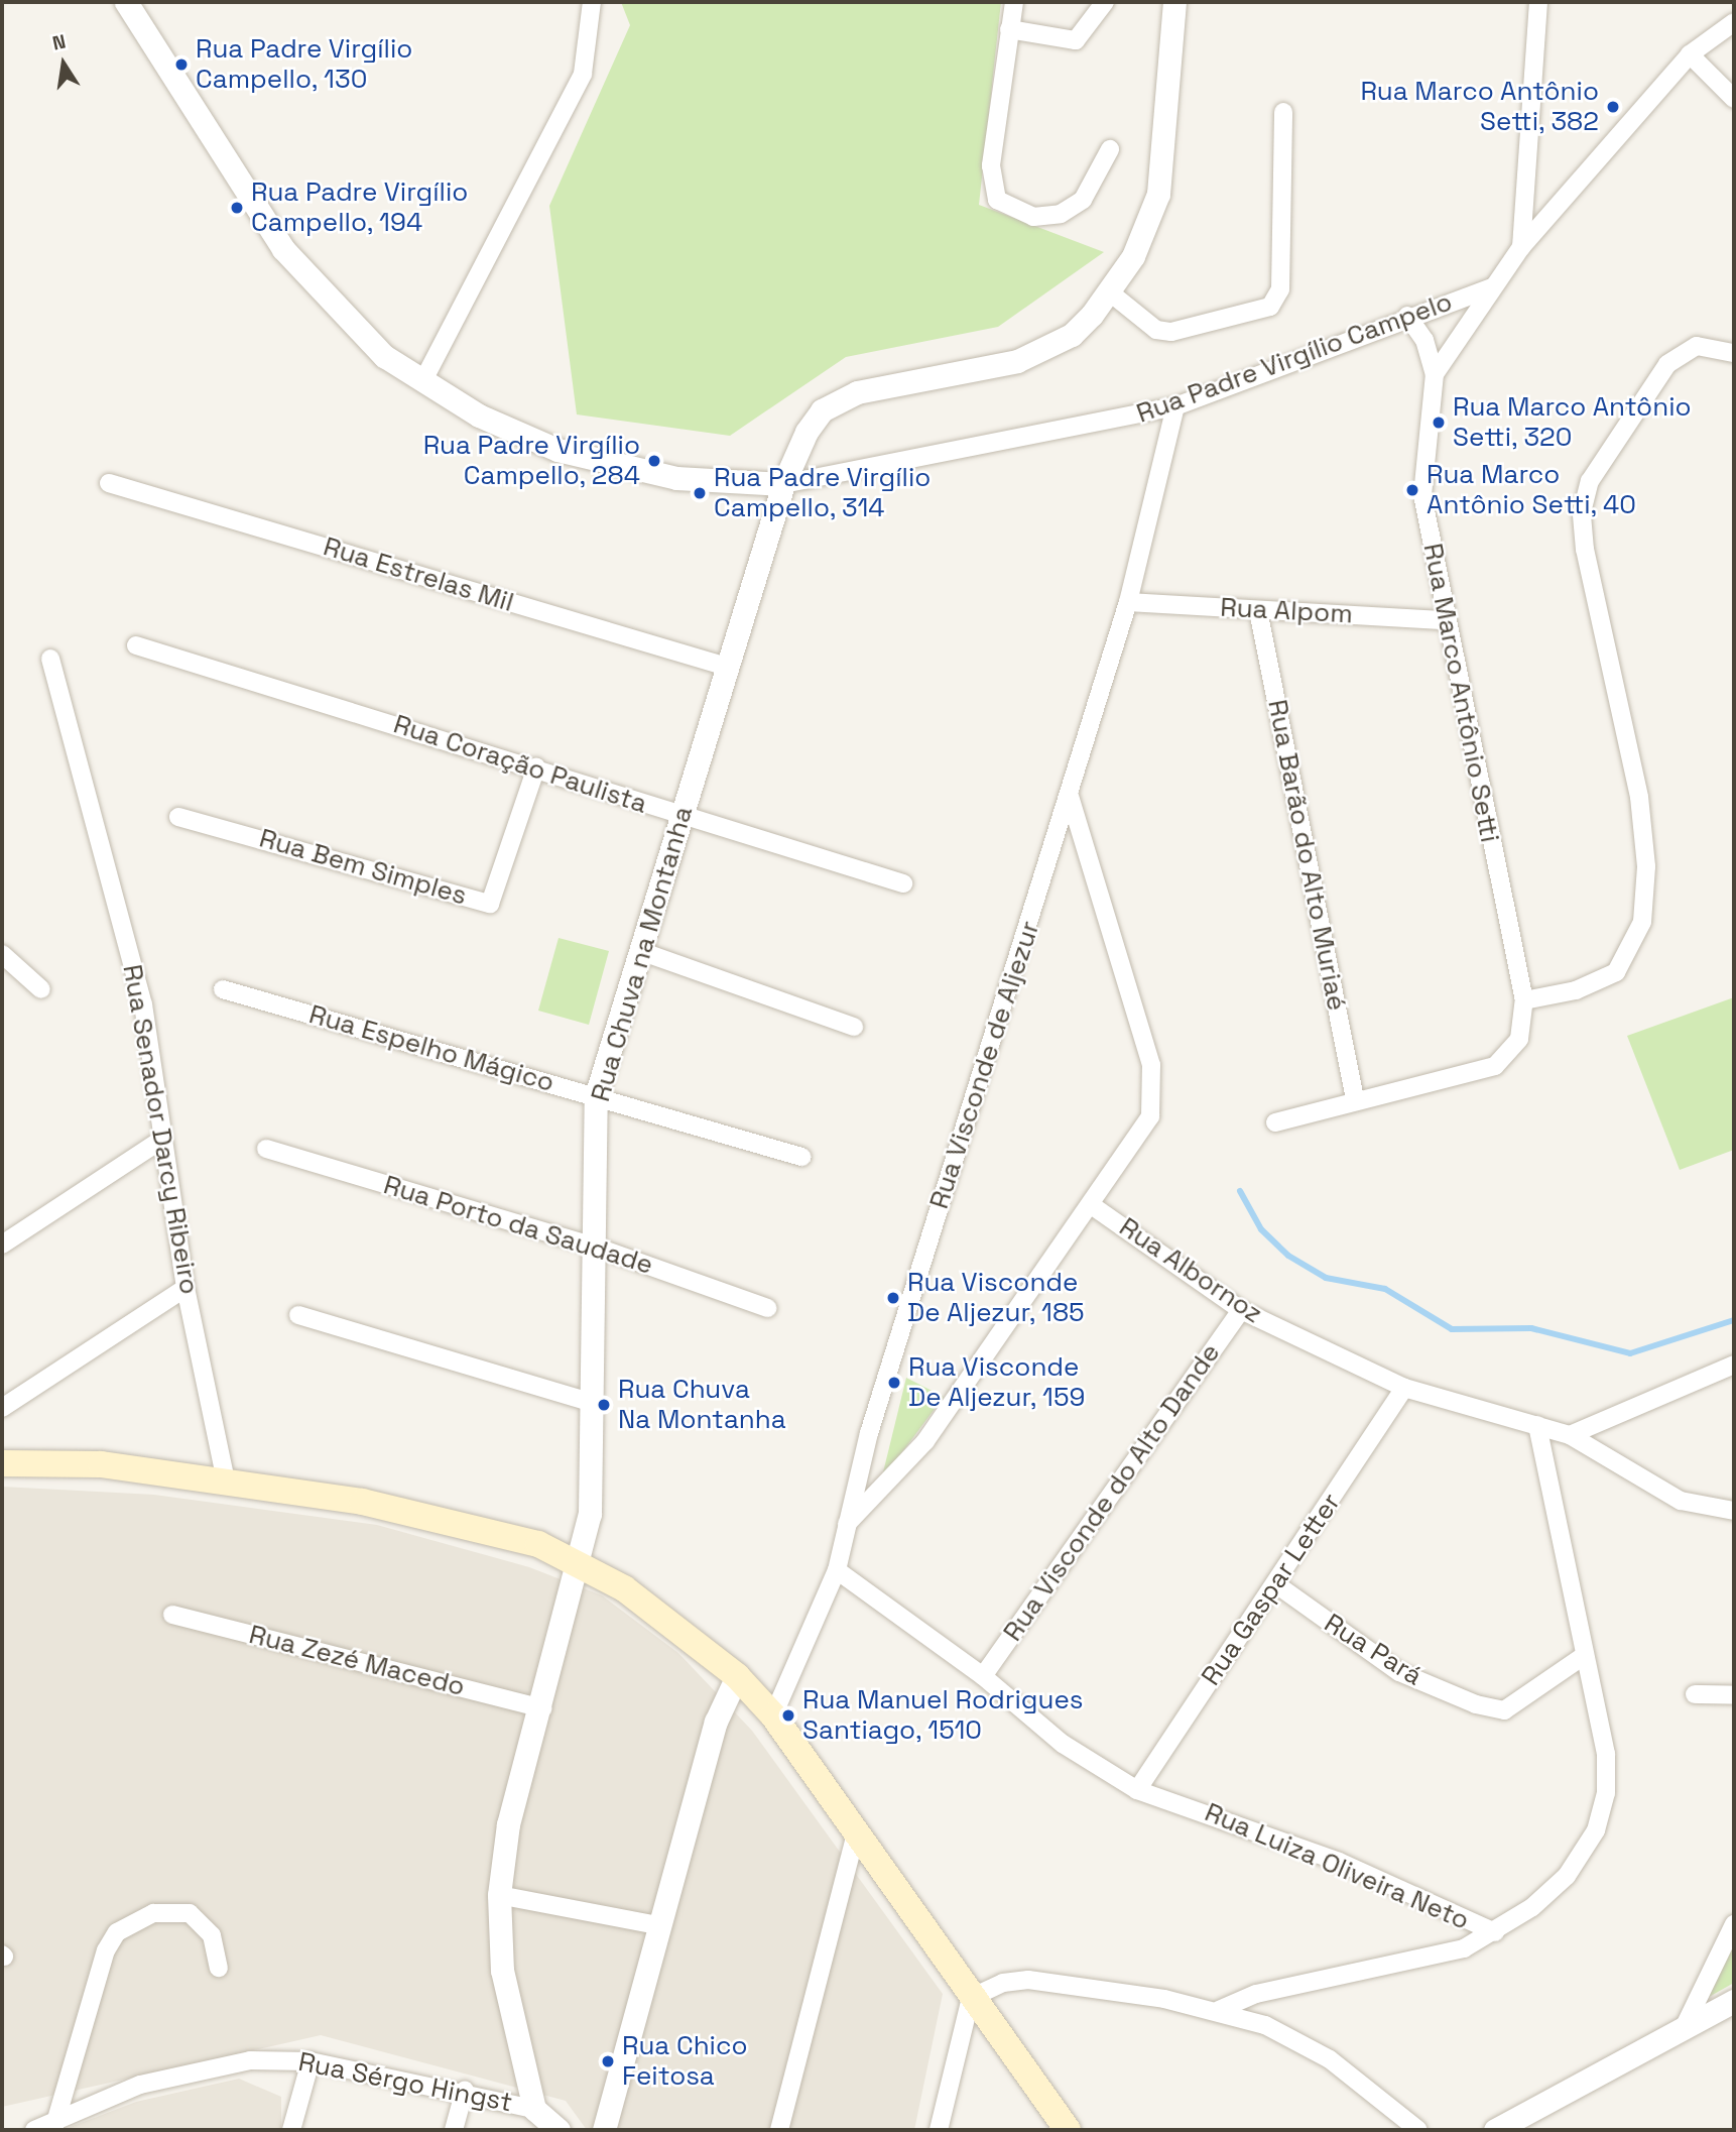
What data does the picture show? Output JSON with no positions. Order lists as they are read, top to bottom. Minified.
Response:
{"streets":{"street":["Rua Padre Virgílio Campelo","Rua Estrelas Mil","Rua Alpom","Rua Marco Antônio Setti","Rua Coração Paulista","Rua Barão do Alto Muriaé","Rua Bem Simples","Rua Chuva na Montanha","Rua Espelho Mágico","Rua Visconde de Aljezur","Rua Senador Darcy Ribeiro","Rua Porto da Saudade","Rua Albornoz","Rua Visconde do Alto Dande","Rua Gaspar Letter","Rua Pará","Rua Zezé Macedo","Rua Luiza Oliveira Neto","Rua Sérgo Hingst"]},"crossings":[["Rua Padre Virgílio Campelo","Rua Marco Antônio Setti"],["Rua Padre Virgílio Campelo","Rua Chuva na Montanha"],["Rua Padre Virgílio Campelo","Rua Visconde de Aljezur"],["Rua Estrelas Mil","Rua Chuva na Montanha"],["Rua Alpom","Rua Marco Antônio Setti"],["Rua Alpom","Rua Barão do Alto Muriaé"],["Rua Alpom","Rua Visconde de Aljezur"],["Rua Marco Antônio Setti","Rua Barão do Alto Muriaé"],["Rua Coração Paulista","Rua Bem Simples"],["Rua Coração Paulista","Rua Chuva na Montanha"],["Rua Chuva na Montanha","Rua Espelho Mágico"],["Rua Chuva na Montanha","Rua Porto da Saudade"],["Rua Visconde de Aljezur","Rua Luiza Oliveira Neto"],["Rua Albornoz","Rua Visconde do Alto Dande"],["Rua Albornoz","Rua Gaspar Letter"],["Rua Visconde do Alto Dande","Rua Luiza Oliveira Neto"],["Rua Gaspar Letter","Rua Pará"],["Rua Gaspar Letter","Rua Luiza Oliveira Neto"]],"places":["Rua Padre Virgílio Campello, 130","Rua Marco Antônio Setti, 382","Rua Padre Virgílio Campello, 194","Rua Marco Antônio Setti, 320","Rua Padre Virgílio Campello, 284","Rua Marco Antônio Setti, 40","Rua Padre Virgílio Campello, 314","Rua Visconde De Aljezur, 185","Rua Visconde De Aljezur, 159","Rua Chuva Na Montanha","Rua Manuel Rodrigues Santiago, 1510","Rua Chico Feitosa"],"north":"top"}
